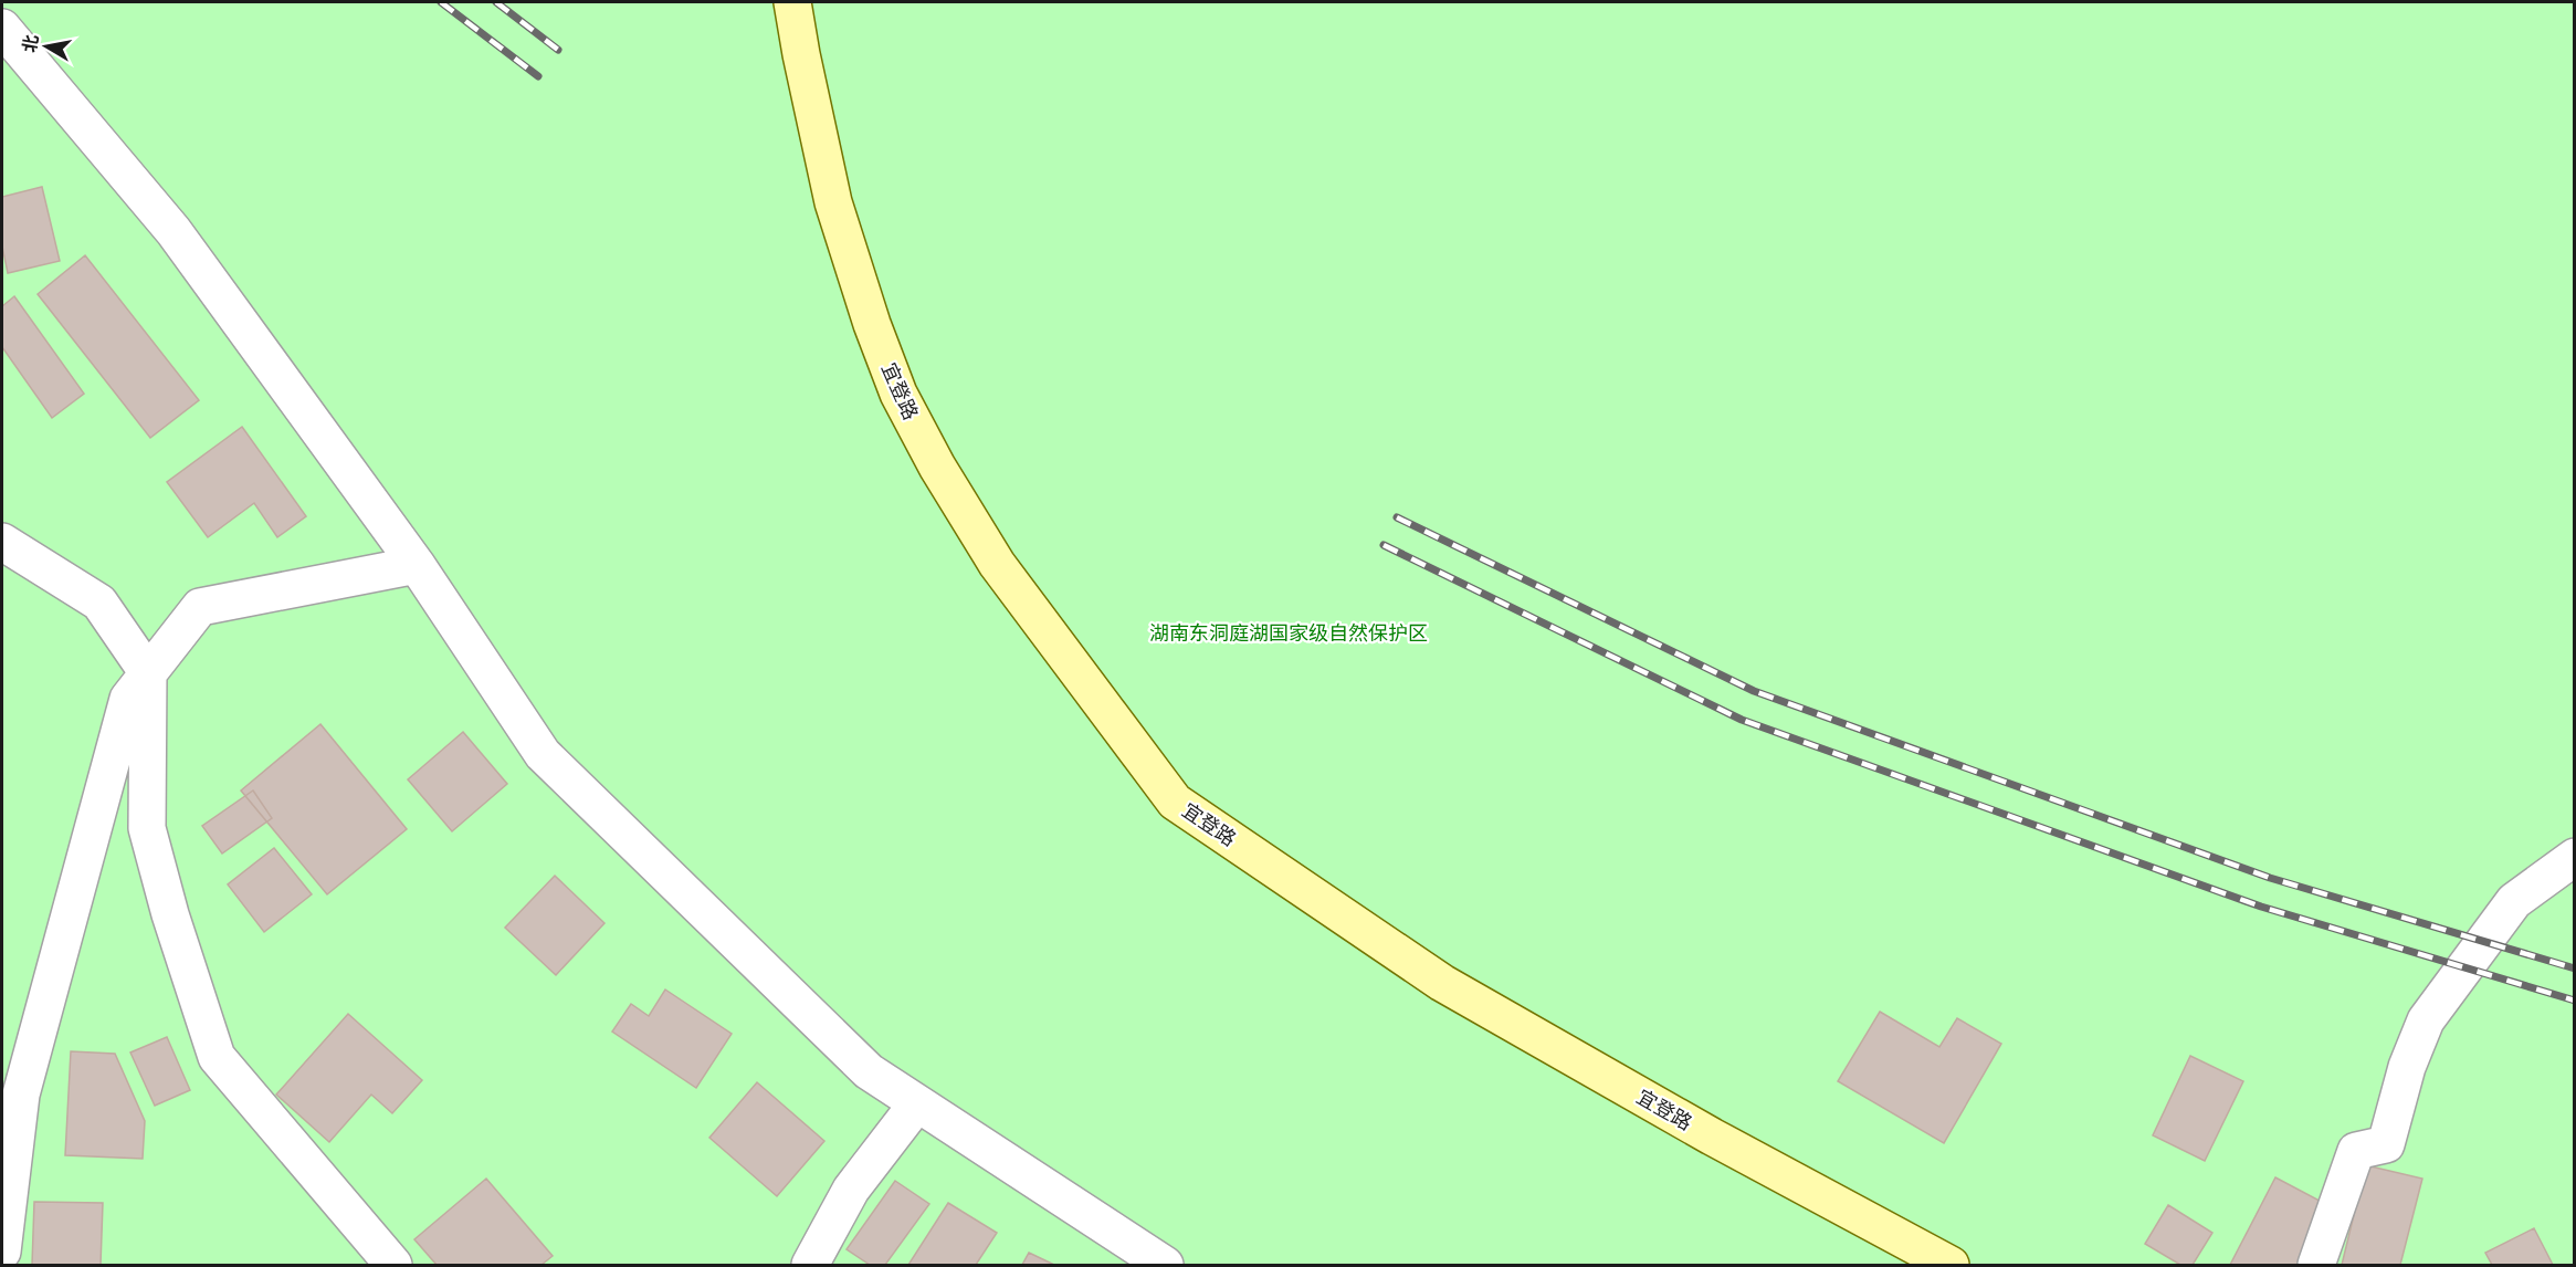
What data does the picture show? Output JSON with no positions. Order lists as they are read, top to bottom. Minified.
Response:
{"streets":{"street":["宜登路"]},"parks":["湖南东洞庭湖国家级自然保护区"],"north":"left"}
